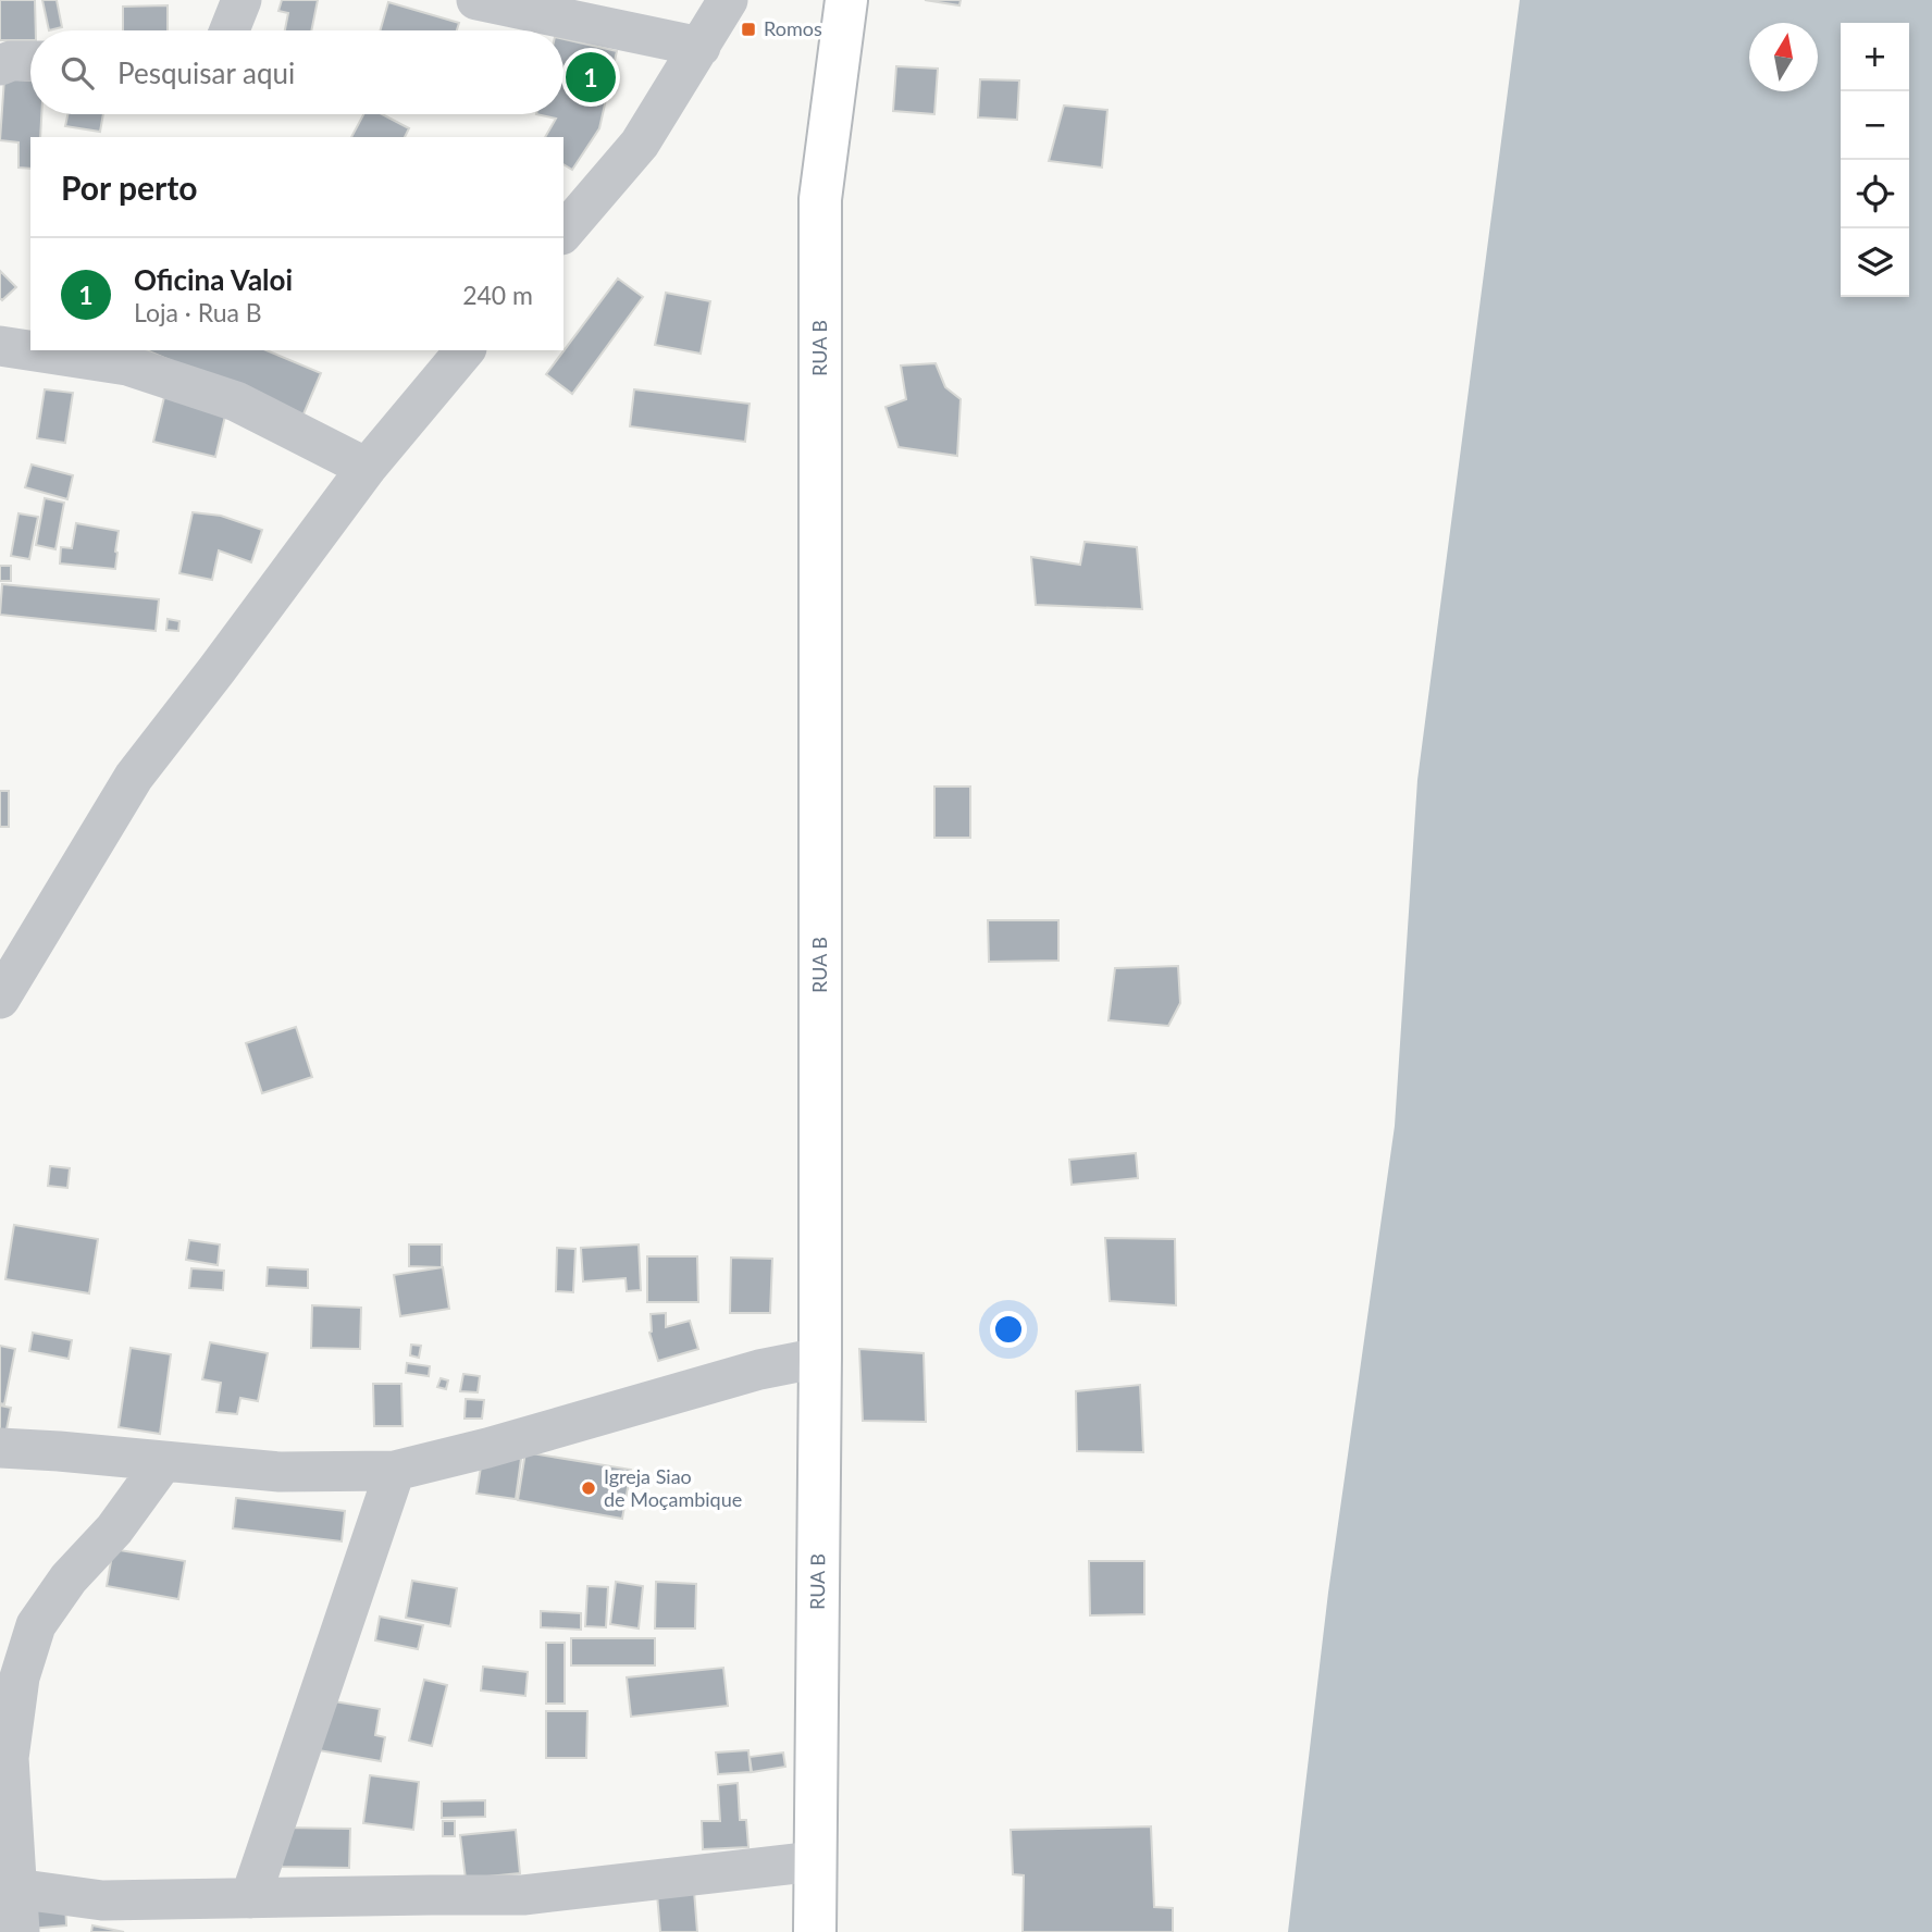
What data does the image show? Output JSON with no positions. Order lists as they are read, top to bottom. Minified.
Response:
{"streets":{"main road":["RUA B"]},"places":{"transit":["Romos"],"other":["Igreja Siao de Moçambique"]},"north":"top","page":{"map_buttons":["+","−"],"search":"Pesquisar aqui","pins":"1","heading":"Por perto","list":[{"mark":"1","name":"Oficina Valoi","note":"Loja · Rua B","value":"240 m"}]}}
